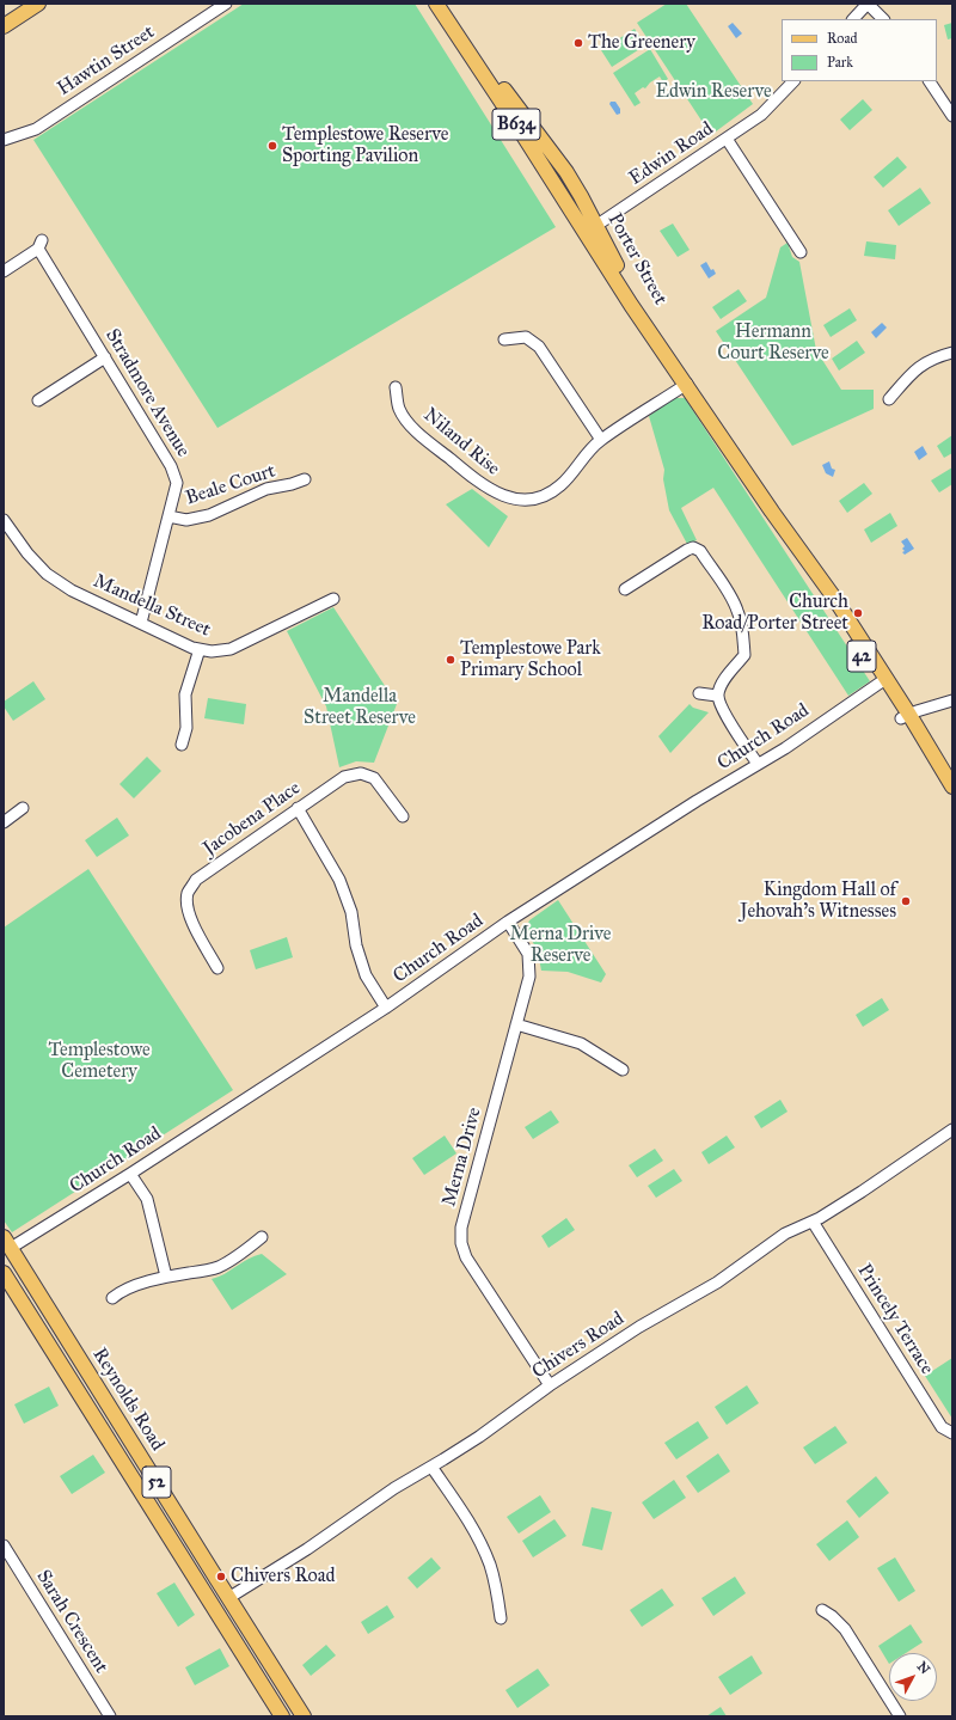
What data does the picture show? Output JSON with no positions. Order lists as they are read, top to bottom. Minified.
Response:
{"streets":{"main road":["B634","Porter Street","42","Reynolds Road","52"],"street":["Hawtin Street","Edwin Road","Stradmore Avenue","Niland Rise","Beale Court","Mandella Street","Church Road","Jacobena Place","Merna Drive","Princely Terrace","Chivers Road","Sarah Crescent"]},"crossings":[["Edwin Road","Porter Street"],["Porter Street","Niland Rise"],["Porter Street","Church Road"],["Stradmore Avenue","Beale Court"],["Stradmore Avenue","Mandella Street"],["Church Road","Merna Drive"],["Church Road","Reynolds Road"],["Merna Drive","Chivers Road"],["Princely Terrace","Chivers Road"],["Chivers Road","Reynolds Road"]],"parks":["Edwin Reserve","Hermann Court Reserve","Mandella Street Reserve","Merna Drive Reserve","Templestowe Cemetery"],"places":["The Greenery","Templestowe Reserve Sporting Pavilion","Church Road/Porter Street","Templestowe Park Primary School","Kingdom Hall of Jehovah's Witnesses","Chivers Road"],"legend":["Road","Park"],"north":"top right"}
